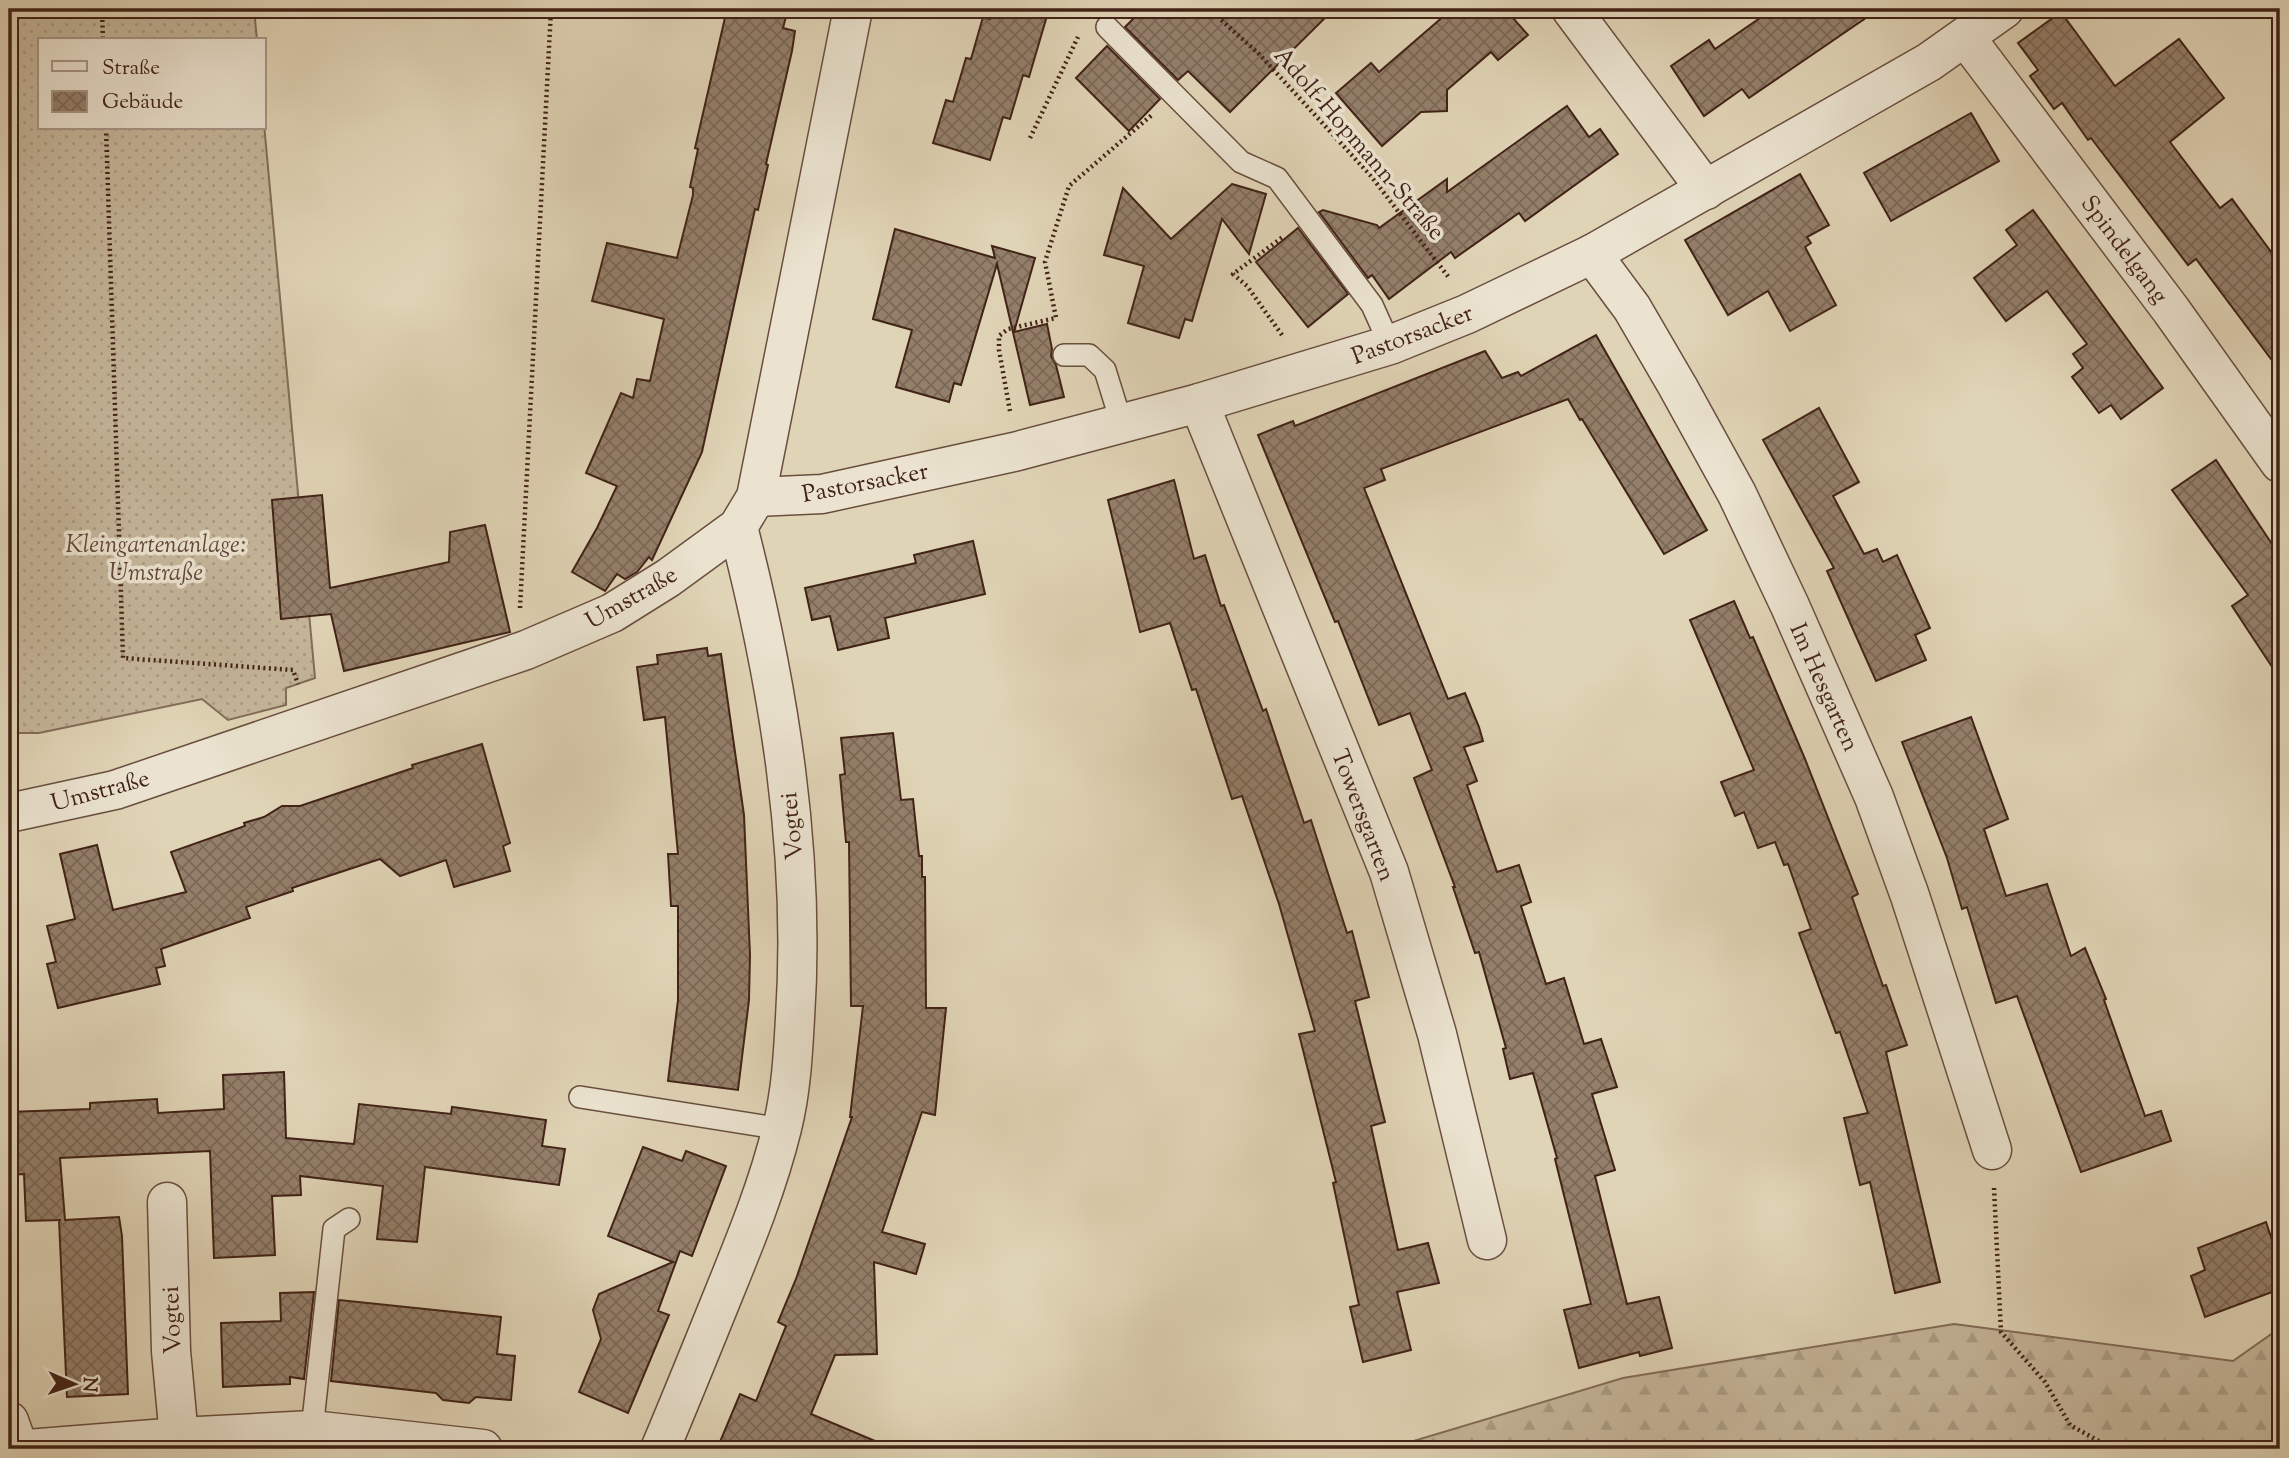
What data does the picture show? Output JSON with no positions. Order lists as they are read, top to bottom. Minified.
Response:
{"streets":{"street":["Spindelgang","Pastorsacker","Umstraße","Im Hesgarten","Towersgarten","Vogtei"],"path":["Adolf-Hopmann-Straße"]},"crossings":[["Adolf-Hopmann-Straße","Pastorsacker"],["Spindelgang","Pastorsacker"],["Pastorsacker","Umstraße"],["Pastorsacker","Im Hesgarten"],["Pastorsacker","Towersgarten"],["Pastorsacker","Vogtei"],["Umstraße","Vogtei"]],"parks":["Kleingartenanlage: Umstraße"],"legend":["Straße","Gebäude"],"north":"right"}
